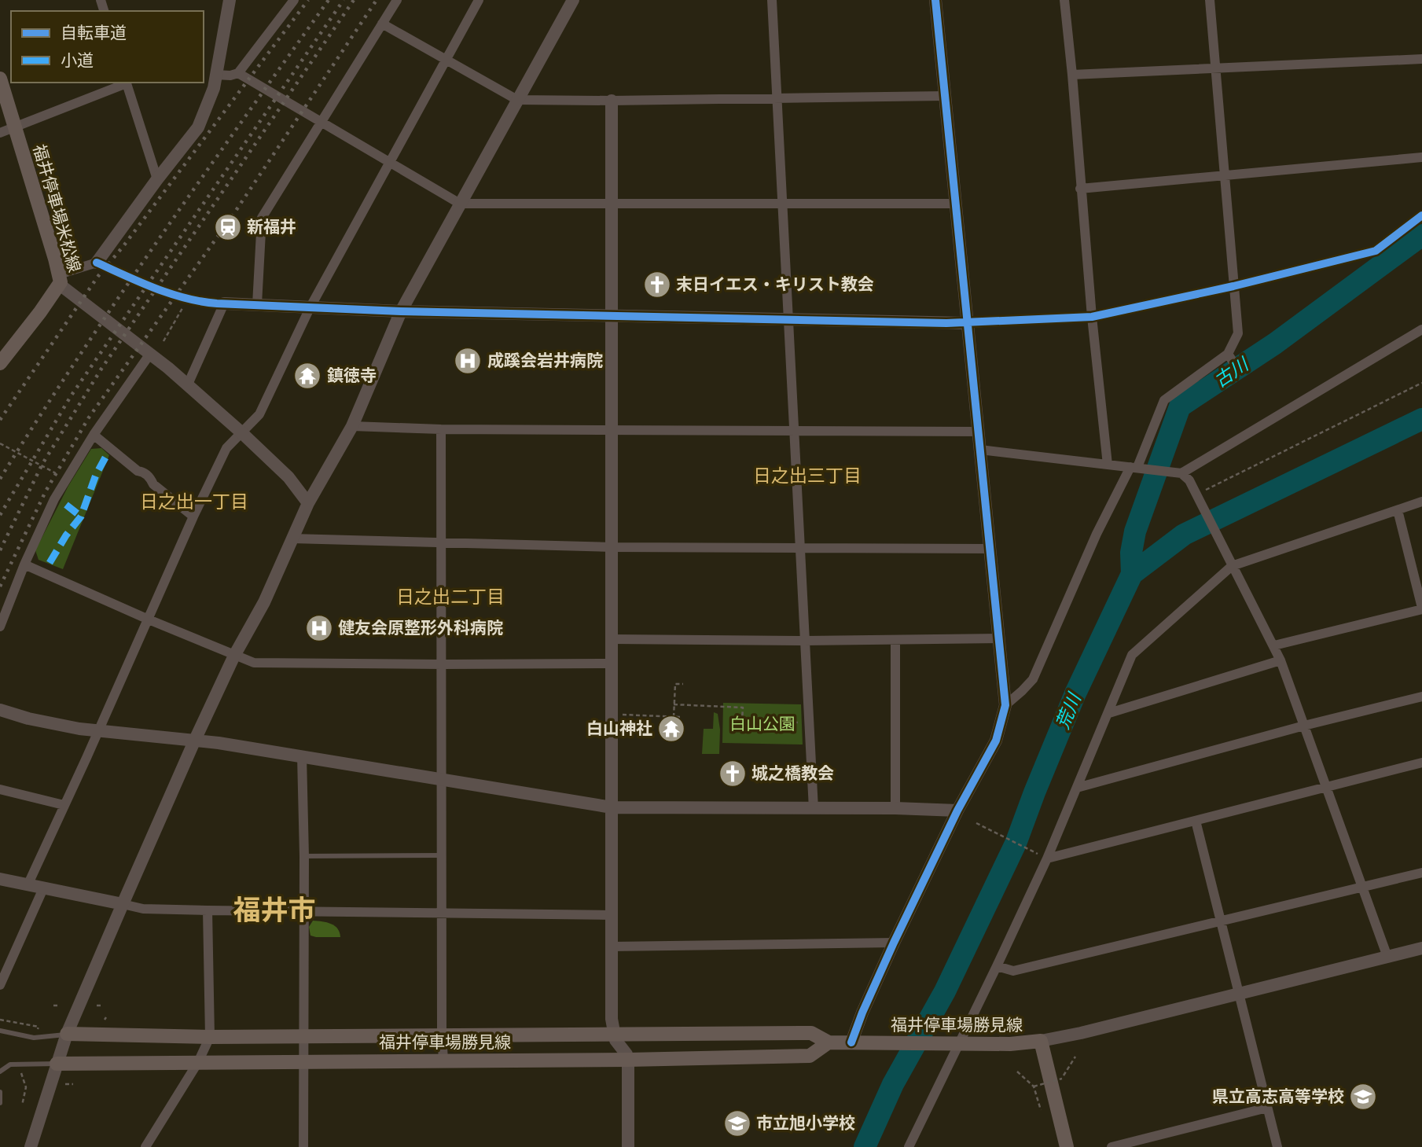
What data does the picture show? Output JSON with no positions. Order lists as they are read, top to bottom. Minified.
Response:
{"streets":{"main road":["福井停車場米松線","福井停車場勝見線"]},"districts":["日之出三丁目","日之出一丁目","日之出二丁目","福井市"],"water":["古川","荒川"],"parks":["白山公園"],"places":{"station":["新福井"],"church":["末日イエス・キリスト教会","城之橋教会"],"hospital":["成蹊会岩井病院","健友会原整形外科病院"],"temple":["鎮徳寺","白山神社"],"school or university":["県立高志高等学校","市立旭小学校"]},"legend":["自転車道","小道"]}
